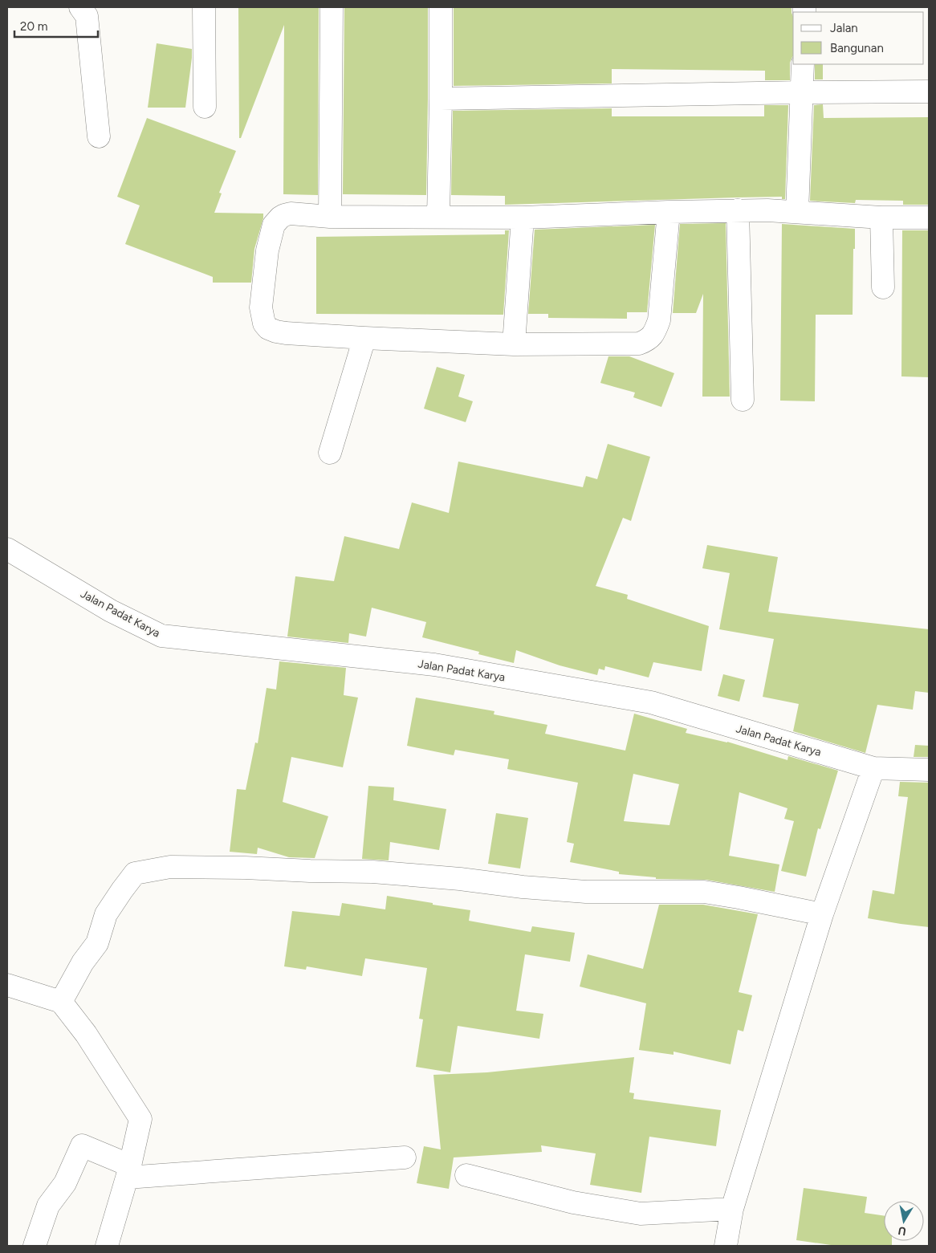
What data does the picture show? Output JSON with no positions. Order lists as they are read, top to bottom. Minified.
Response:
{"streets":{"street":["Jalan Padat Karya"]},"legend":["Jalan","Bangunan"],"scale_bar":"20 m","north":"bottom"}
